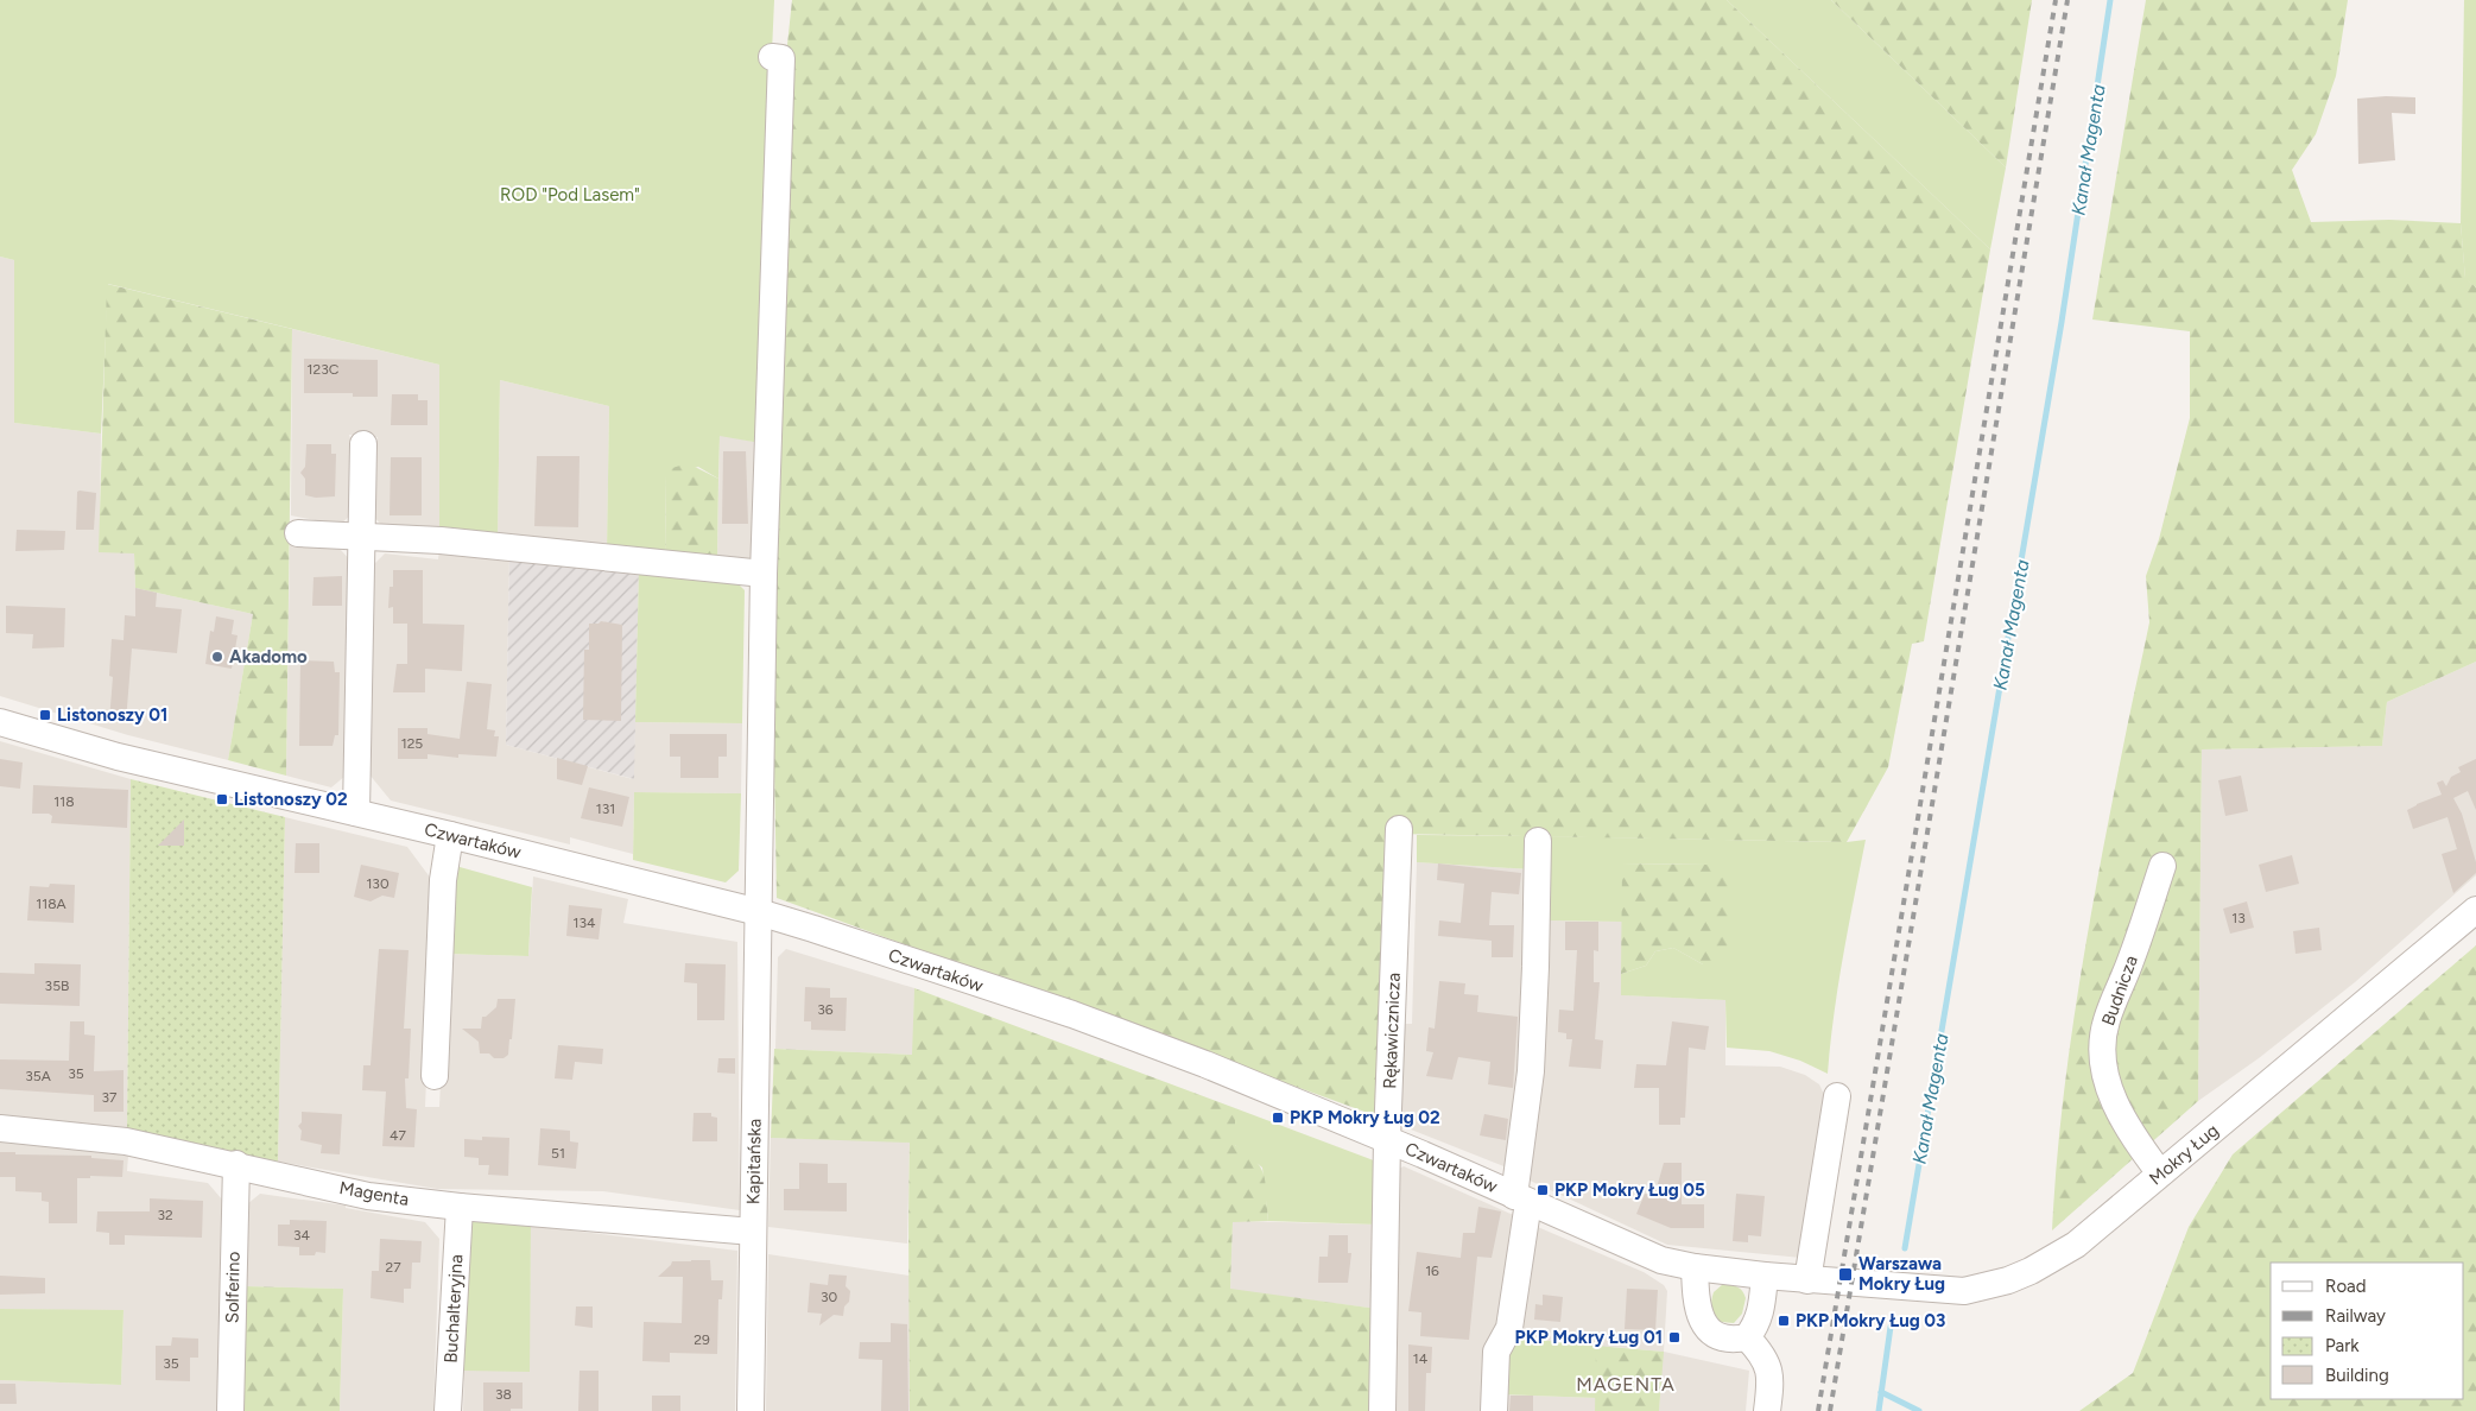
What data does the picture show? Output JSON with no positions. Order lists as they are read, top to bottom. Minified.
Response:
{"streets":{"street":["Czwartaków","Budnicza","Rękawicznicza","Mokry Ług","Kapitańska","Magenta","Solferino","Buchalteryjna"]},"crossings":[["Czwartaków","Rękawicznicza"],["Czwartaków","Mokry Ług"],["Czwartaków","Kapitańska"],["Budnicza","Mokry Ług"],["Kapitańska","Magenta"],["Magenta","Solferino"],["Magenta","Buchalteryjna"]],"districts":["MAGENTA"],"water":["Kanał Magenta"],"parks":["ROD \"Pod Lasem\""],"places":{"other":["Akadomo"],"transit":["Listonoszy 01","Listonoszy 02","PKP Mokry Ług 02","PKP Mokry Ług 05","Warszawa Mokry Ług","PKP Mokry Ług 03","PKP Mokry Ług 01"]},"house_numbers":["123C","125","118","131","130","118A","13","134","35B","36","35","35A","37","47","51","32","34","27","16","30","29","14","35","38"],"legend":["Road","Railway","Park","Building"]}
